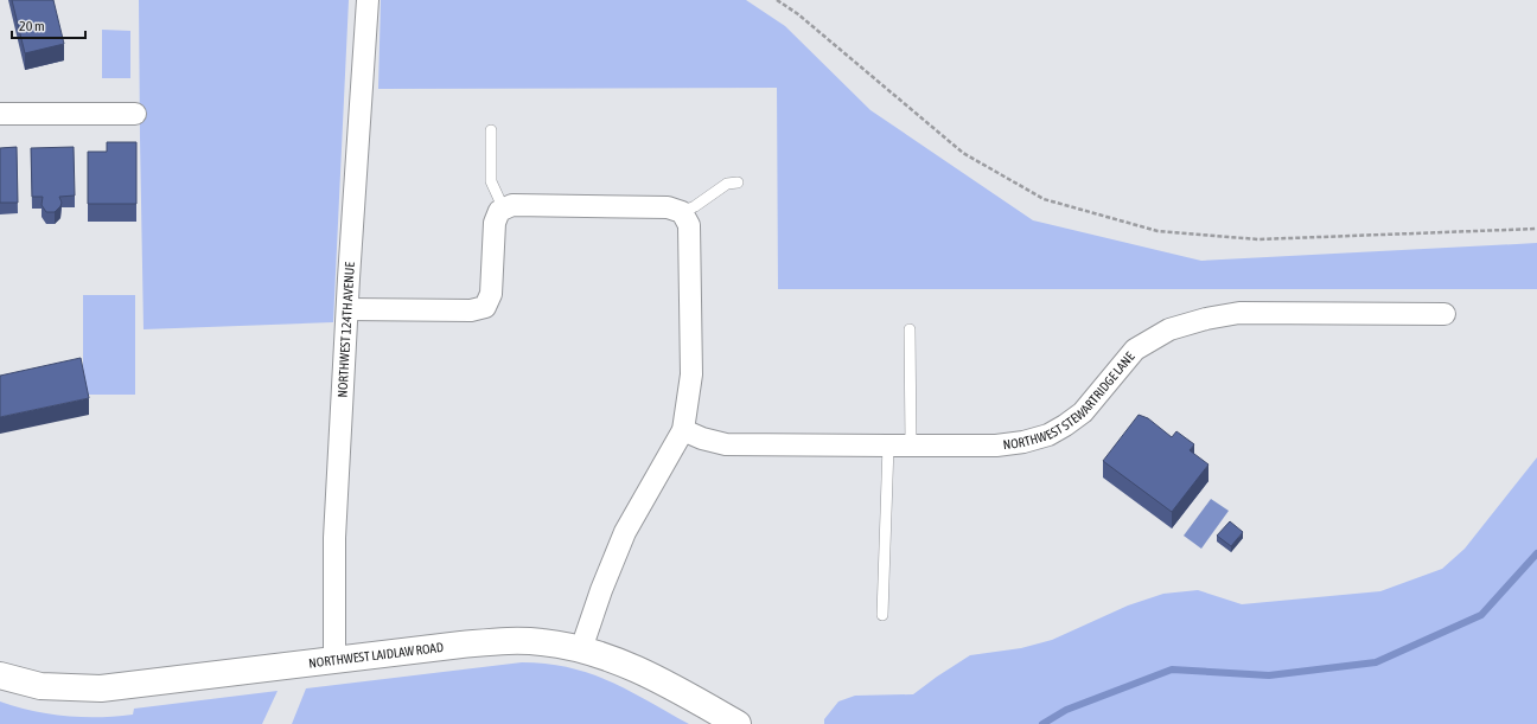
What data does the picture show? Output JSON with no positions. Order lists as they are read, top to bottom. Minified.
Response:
{"streets":{"street":["NORTHWEST 124TH AVENUE","NORTHWEST STEWARTRIDGE LANE","NORTHWEST LAIDLAW ROAD"]},"crossings":[["NORTHWEST 124TH AVENUE","NORTHWEST LAIDLAW ROAD"]],"scale_bar":"20 m"}
